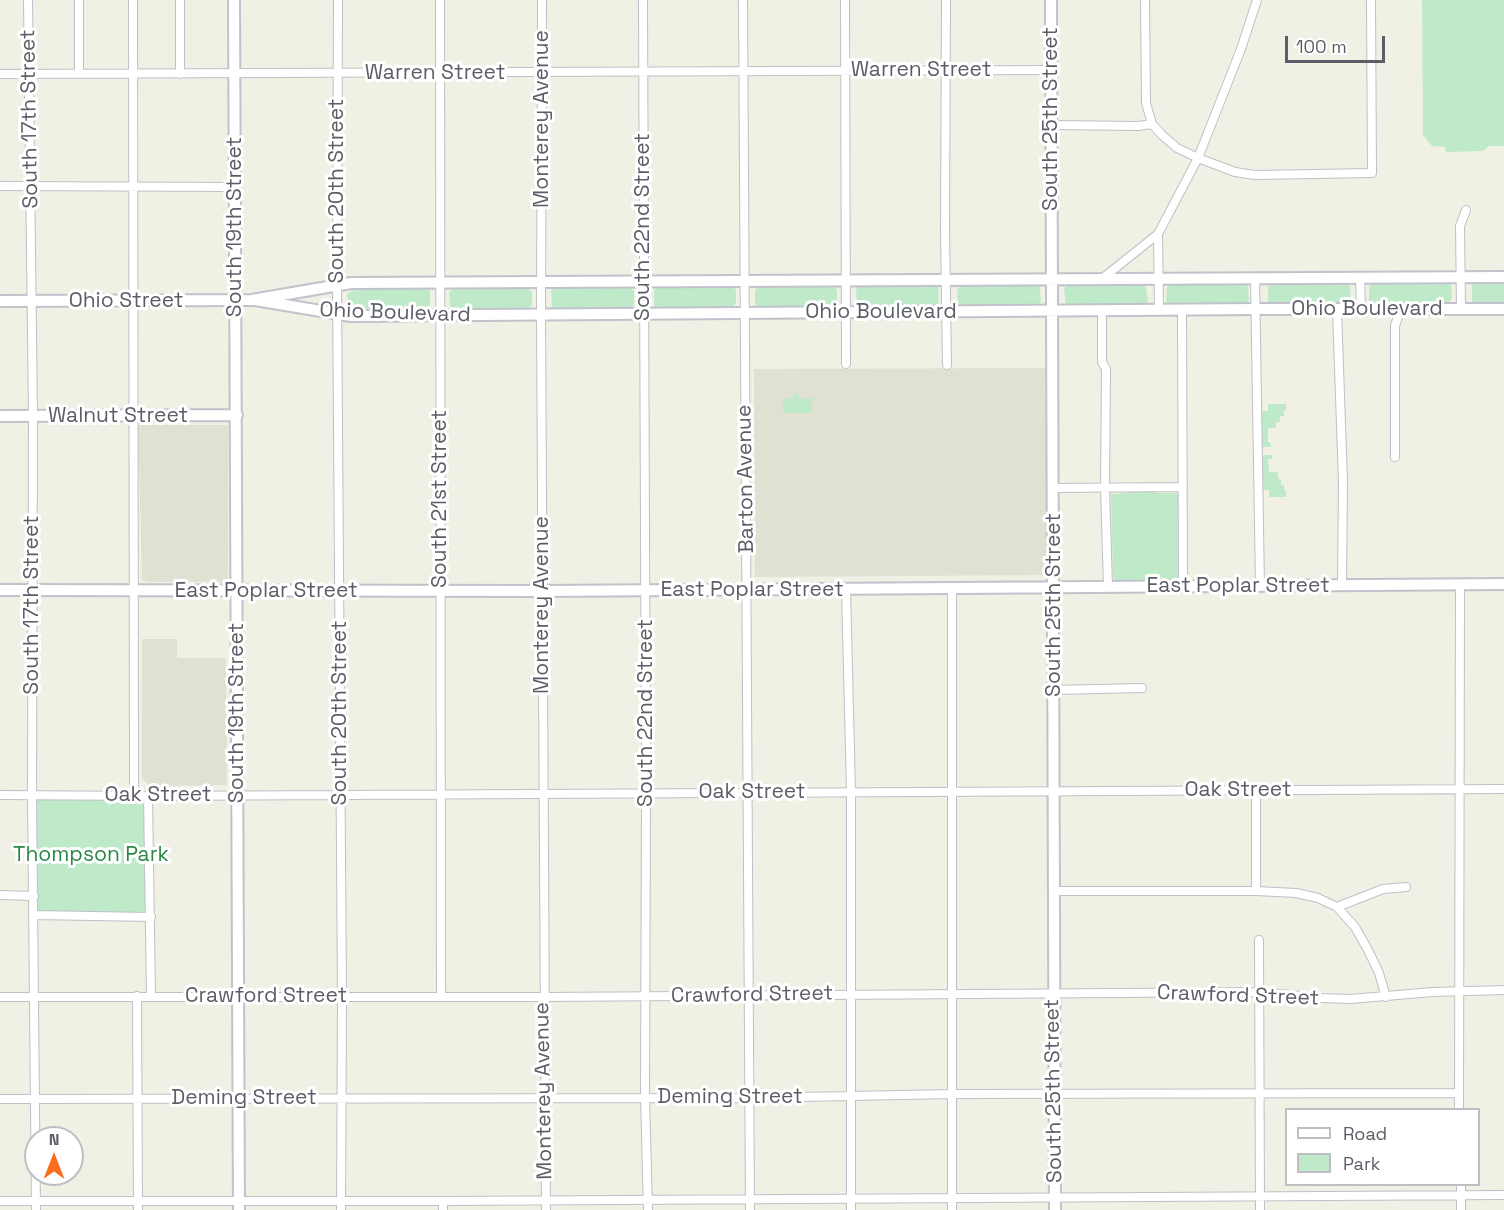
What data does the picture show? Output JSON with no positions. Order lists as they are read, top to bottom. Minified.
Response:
{"streets":{"street":["Warren Street","South 17th Street","Monterey Avenue","South 25th Street","South 20th Street","South 19th Street","South 22nd Street","Ohio Street","Ohio Boulevard","Walnut Street","Barton Avenue","South 21st Street","East Poplar Street","Oak Street","Crawford Street","Deming Street"]},"crossings":[["Warren Street","South 17th Street"],["Warren Street","Monterey Avenue"],["Warren Street","South 25th Street"],["Warren Street","South 20th Street"],["Warren Street","South 19th Street"],["Warren Street","South 22nd Street"],["Warren Street","Barton Avenue"],["Warren Street","South 21st Street"],["South 17th Street","Ohio Street"],["South 17th Street","Walnut Street"],["South 17th Street","East Poplar Street"],["South 17th Street","Oak Street"],["South 17th Street","Crawford Street"],["South 17th Street","Deming Street"],["Monterey Avenue","Ohio Boulevard"],["Monterey Avenue","East Poplar Street"],["Monterey Avenue","Oak Street"],["Monterey Avenue","Crawford Street"],["Monterey Avenue","Deming Street"],["South 25th Street","Ohio Boulevard"],["South 25th Street","East Poplar Street"],["South 25th Street","Oak Street"],["South 25th Street","Crawford Street"],["South 25th Street","Deming Street"],["South 20th Street","Ohio Boulevard"],["South 20th Street","East Poplar Street"],["South 20th Street","Oak Street"],["South 20th Street","Crawford Street"],["South 20th Street","Deming Street"],["South 19th Street","Ohio Street"],["South 19th Street","Walnut Street"],["South 19th Street","East Poplar Street"],["South 19th Street","Oak Street"],["South 19th Street","Crawford Street"],["South 19th Street","Deming Street"],["South 22nd Street","Ohio Boulevard"],["South 22nd Street","East Poplar Street"],["South 22nd Street","Oak Street"],["South 22nd Street","Crawford Street"],["South 22nd Street","Deming Street"],["Ohio Street","Ohio Boulevard"],["Ohio Boulevard","Barton Avenue"],["Ohio Boulevard","South 21st Street"],["Barton Avenue","East Poplar Street"],["Barton Avenue","Oak Street"],["Barton Avenue","Crawford Street"],["Barton Avenue","Deming Street"],["South 21st Street","East Poplar Street"],["South 21st Street","Oak Street"],["South 21st Street","Crawford Street"]],"parks":["Thompson Park"],"legend":["Road","Park"],"scale_bar":"100 m","north":"top"}
